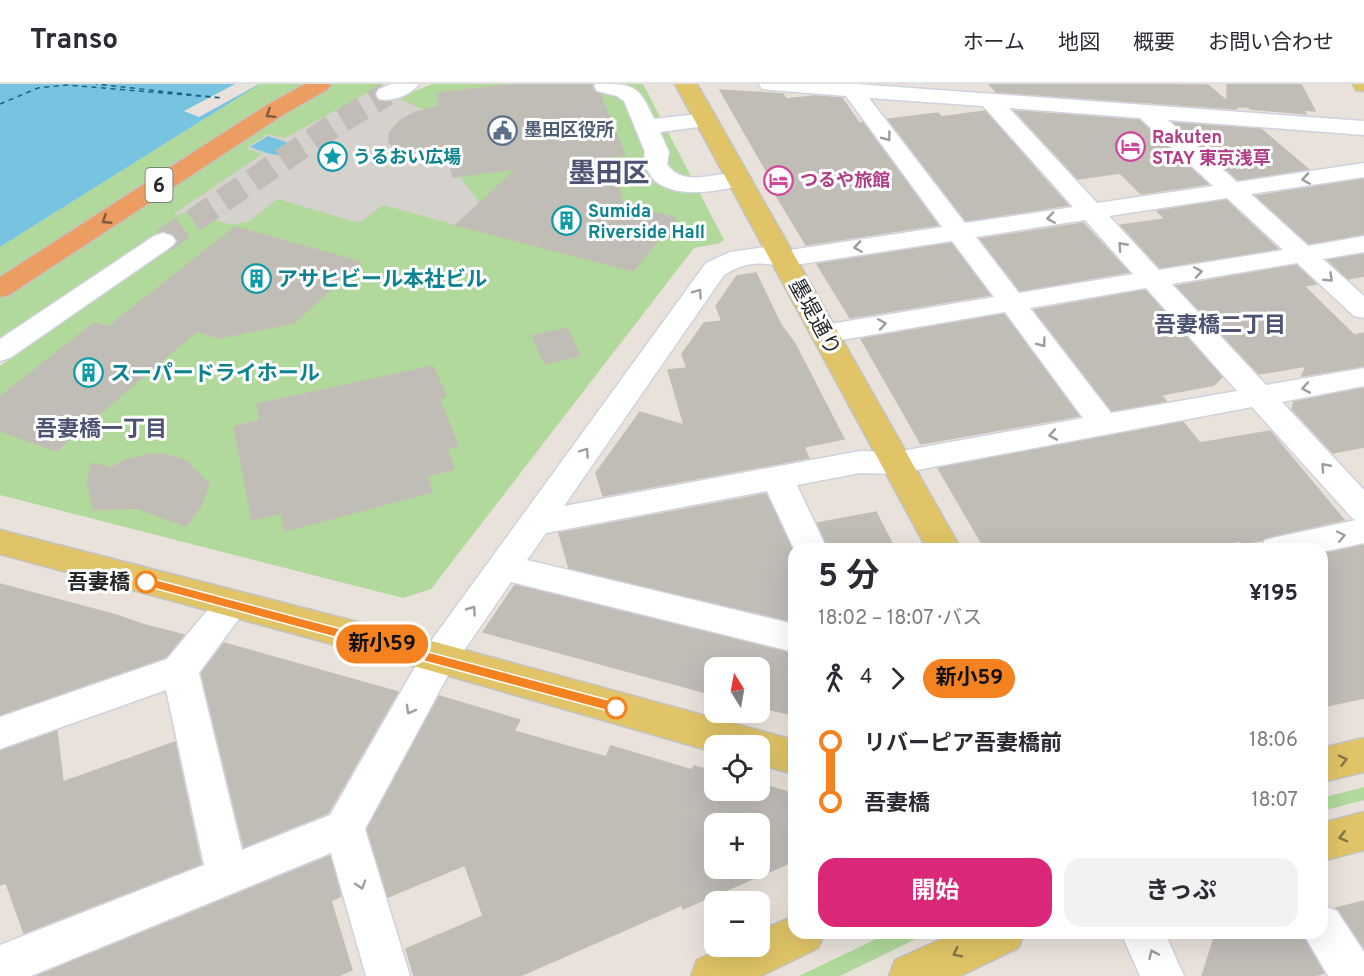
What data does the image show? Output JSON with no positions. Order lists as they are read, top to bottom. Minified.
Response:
{"streets":{"highway":["6"],"main road":["墨堤通り"]},"districts":["墨田区","吾妻橋二丁目","吾妻橋一丁目"],"places":{"public building":["墨田区役所"],"hotel":["Rakuten STAY 東京浅草","つるや旅館"],"place":["うるおい広場"],"building":["Sumida Riverside Hall","アサヒビール本社ビル","スーパードライホール"],"other":["吾妻橋"]},"lines":["bus line 新小59"],"north":"top","page":{"header":"Transo","nav":["ホーム","地図","概要","お問い合わせ"],"on_map":"新小59","heading":["5 分","18:02 – 18:07 · バス","¥195"],"legs":["4","新小59"],"map_buttons":["+","−"],"list":[{"name":"リバーピア吾妻橋前","value":"18:06"},{"name":"吾妻橋","value":"18:07"}],"buttons":["開始","きっぷ"]}}
